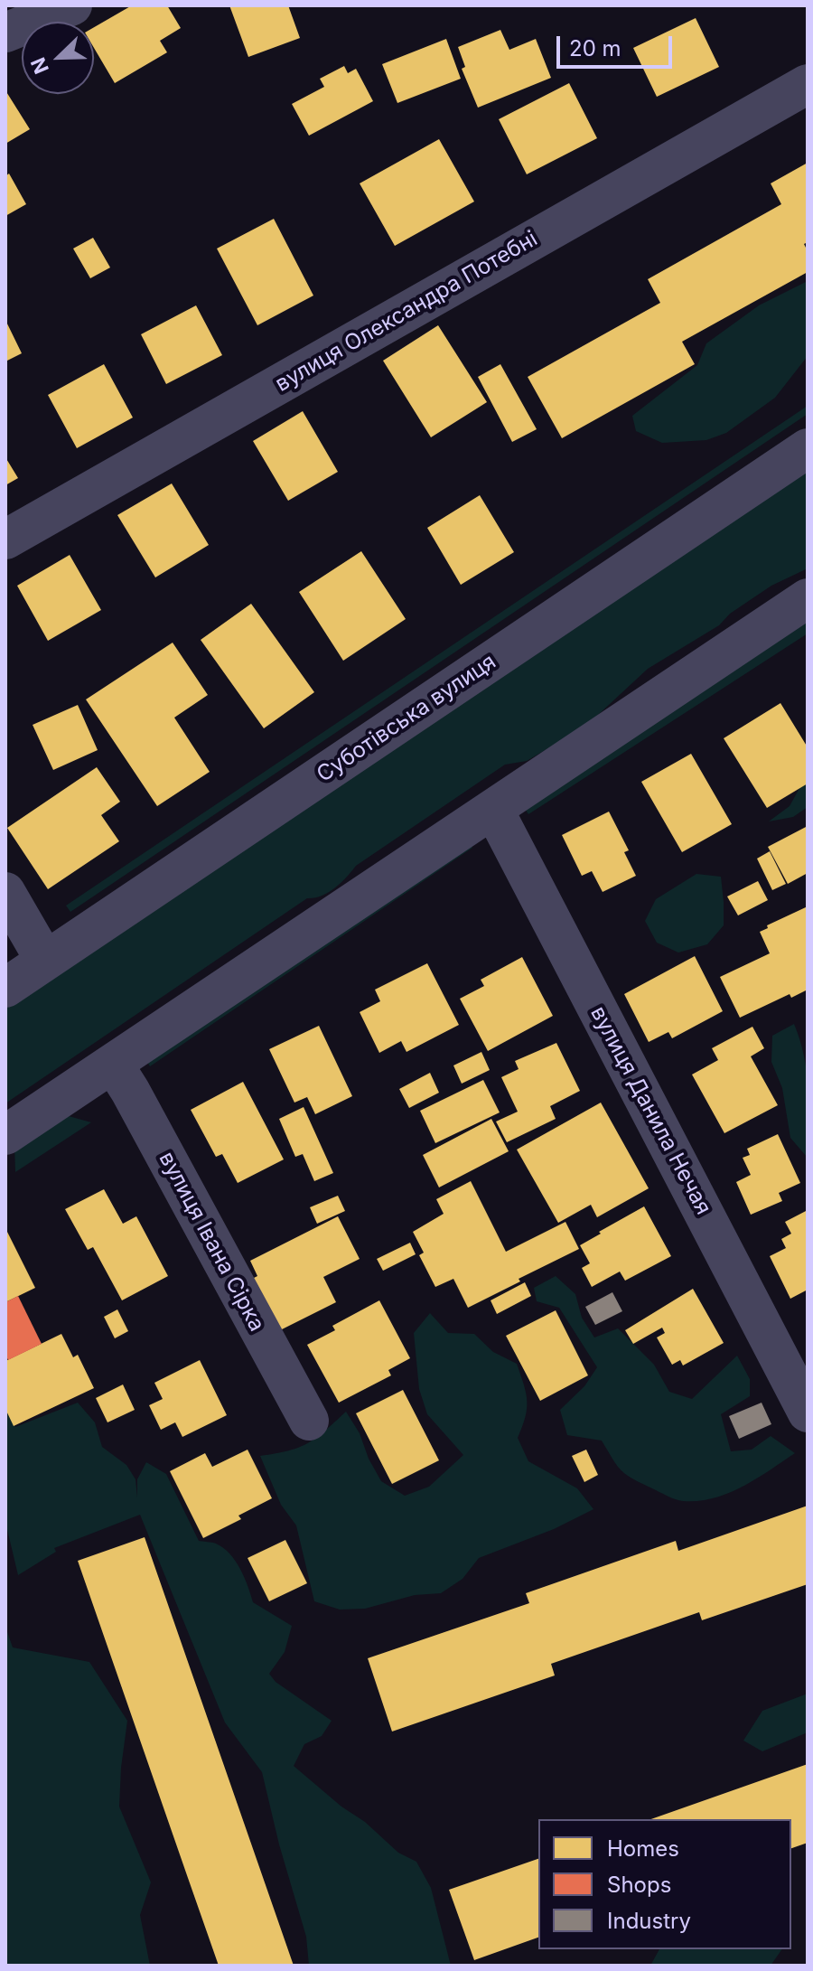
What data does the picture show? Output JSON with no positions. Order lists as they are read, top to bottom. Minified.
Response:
{"streets":{"street":["вулиця Олександра Потебні","Суботівська вулиця","вулиця Данила Нечая","вулиця Івана Сірка"]},"legend":["Homes","Shops","Industry"],"scale_bar":"20 m","north":"bottom left"}
